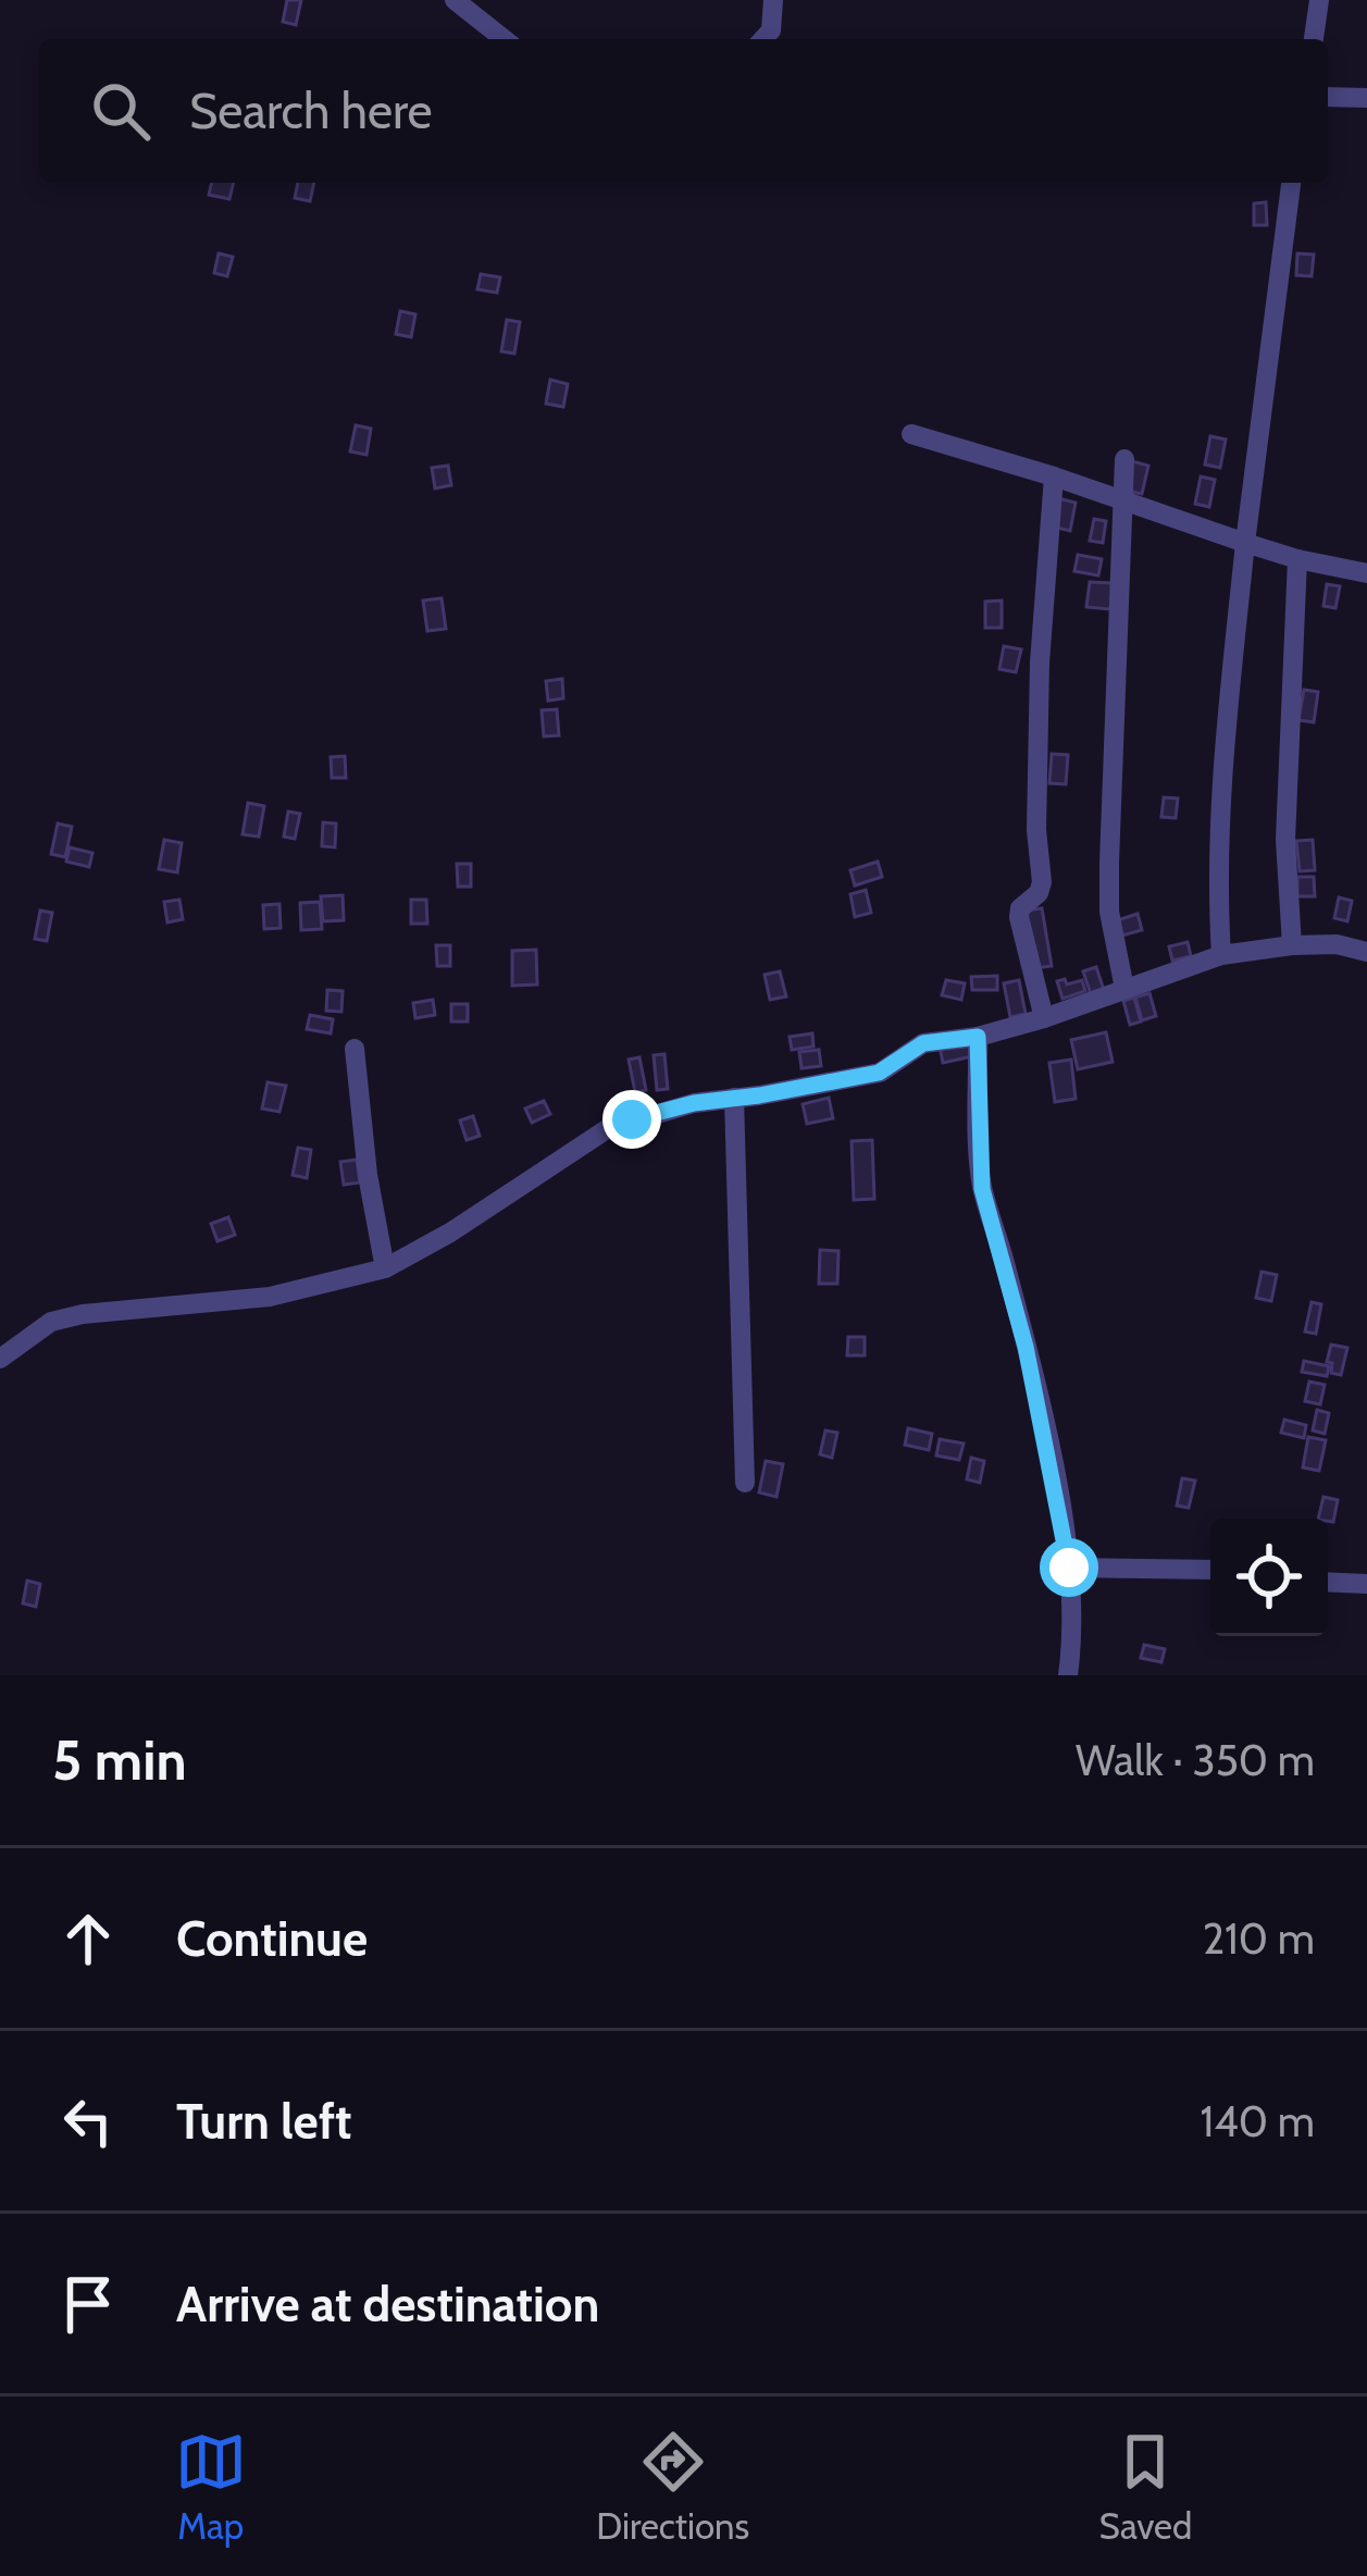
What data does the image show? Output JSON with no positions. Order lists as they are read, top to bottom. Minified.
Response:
{"page":{"search":"Search here","heading":["5 min","Walk · 350 m"],"list":[["Continue","210 m"],["Turn left","140 m"],"Arrive at destination"],"nav":["Map","Directions","Saved"]}}
